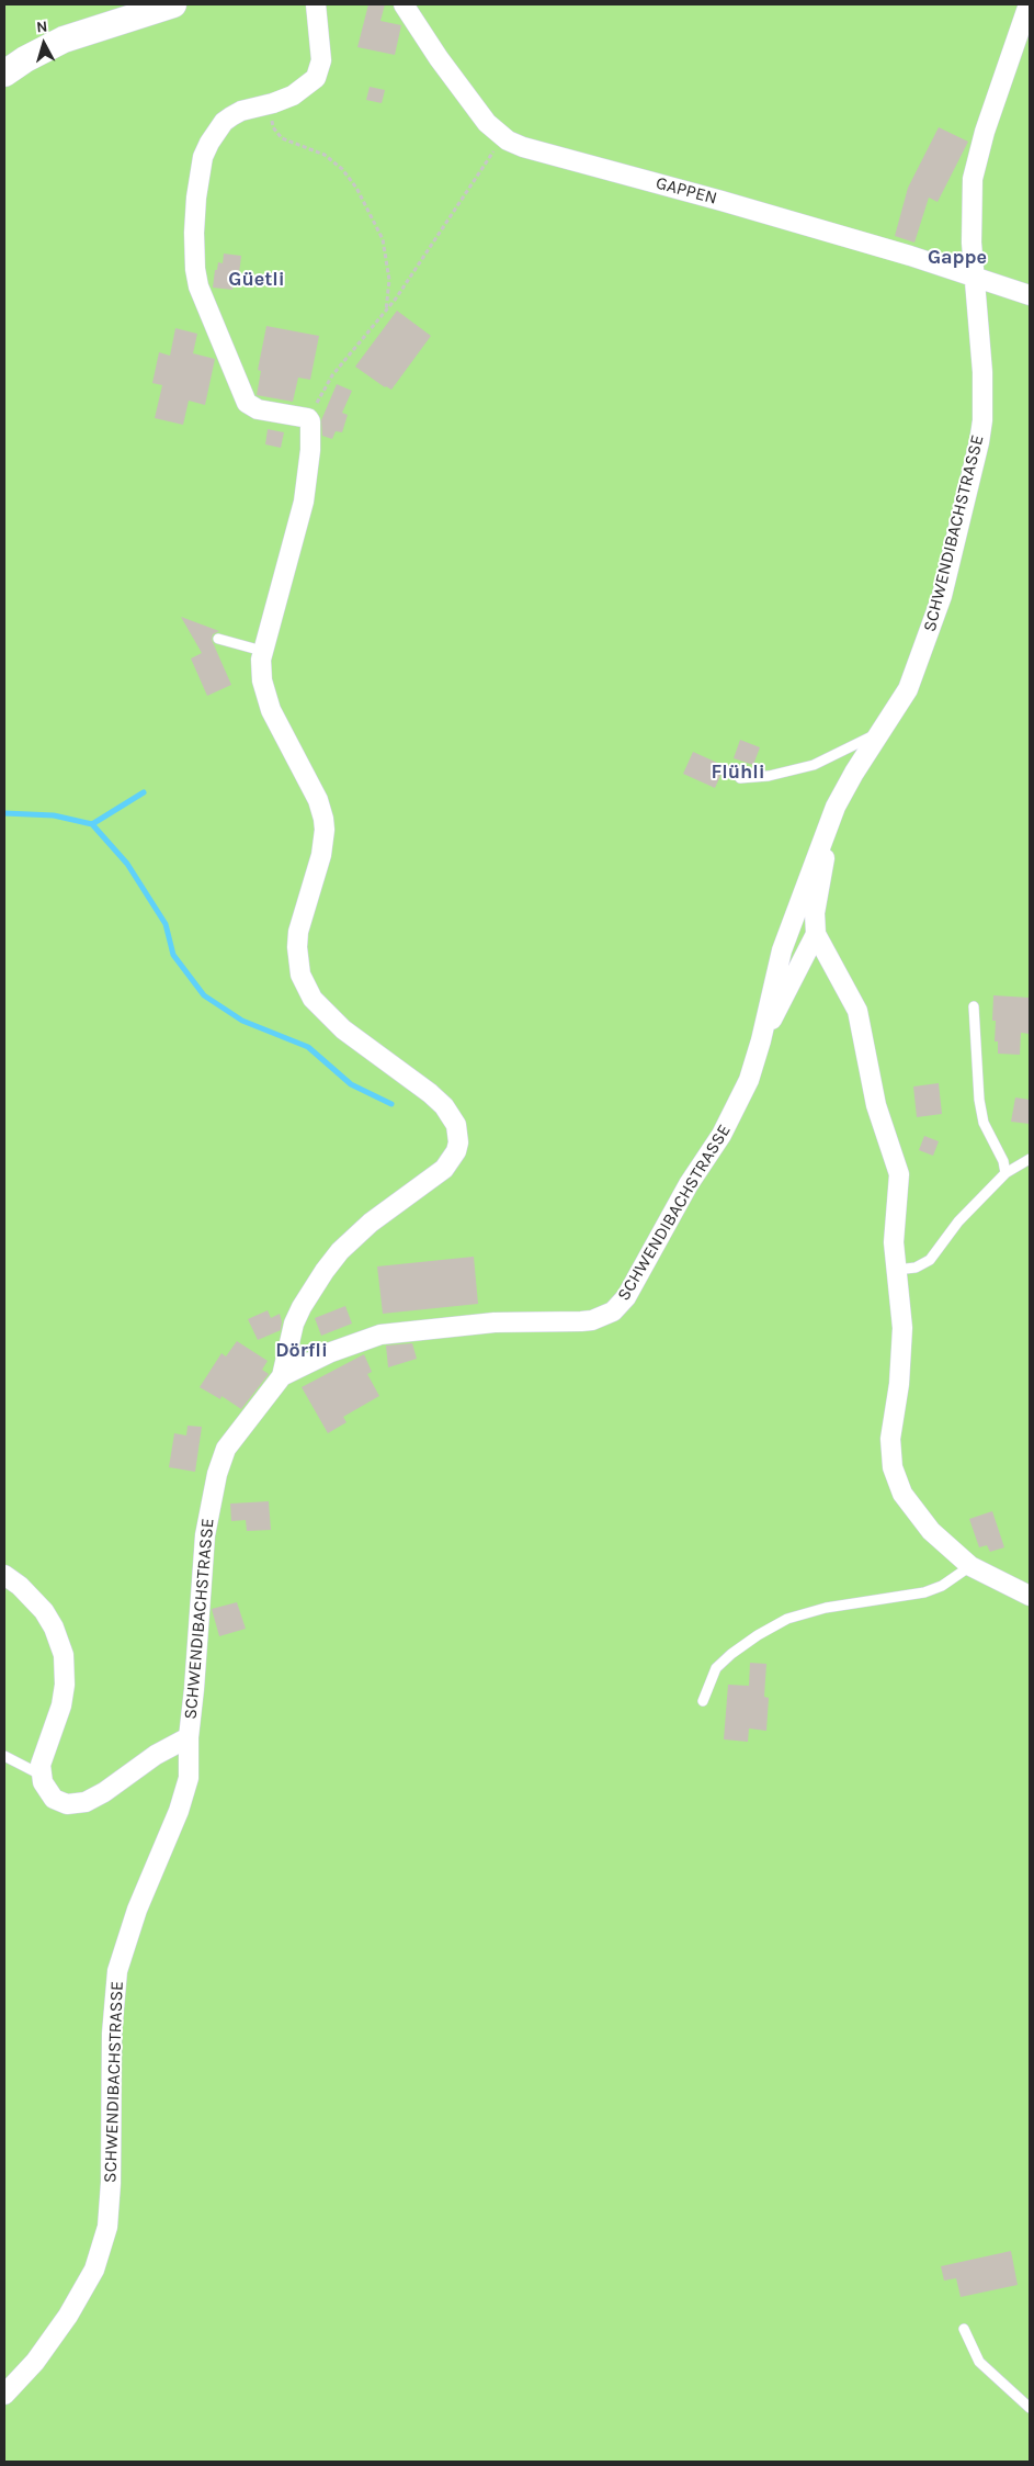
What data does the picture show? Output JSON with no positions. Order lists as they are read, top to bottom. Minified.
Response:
{"streets":{"street":["GAPPEN","SCHWENDIBACHSTRASSE"]},"crossings":[["GAPPEN","SCHWENDIBACHSTRASSE"]],"districts":["Gappe","Güetli","Flühli","Dörfli"],"north":"top"}
